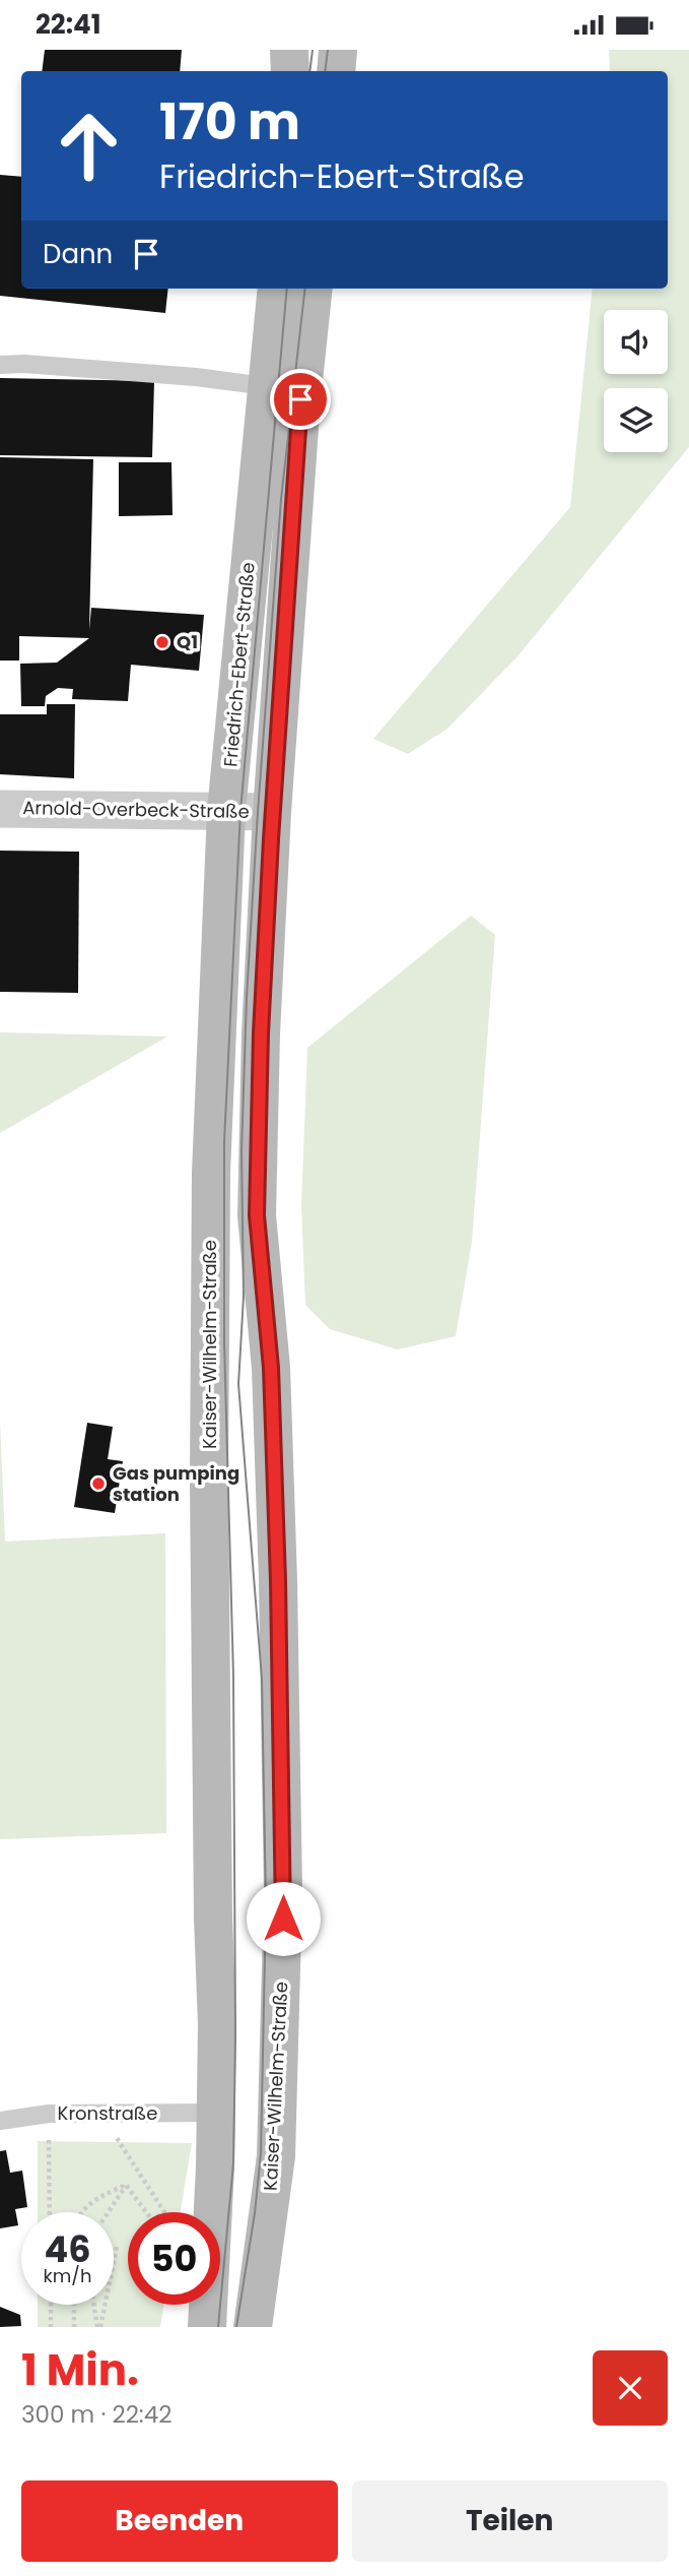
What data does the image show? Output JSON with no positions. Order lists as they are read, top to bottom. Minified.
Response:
{"streets":{"main road":["Friedrich-Ebert-Straße","Kaiser-Wilhelm-Straße"],"street":["Arnold-Overbeck-Straße"],"lane":["Kronstraße"]},"crossings":[["Friedrich-Ebert-Straße","Arnold-Overbeck-Straße"],["Friedrich-Ebert-Straße","Kaiser-Wilhelm-Straße"],["Arnold-Overbeck-Straße","Kaiser-Wilhelm-Straße"],["Kaiser-Wilhelm-Straße","Kronstraße"]],"places":["Q1","Gas pumping station"],"page":{"status":"22:41","turn":["170 m","Friedrich-Ebert-Straße"],"then":"Dann","speed":"46 km/h","limit":"50","heading":["1 Min.","300 m · 22:42"],"buttons":["Beenden","Teilen"]}}
